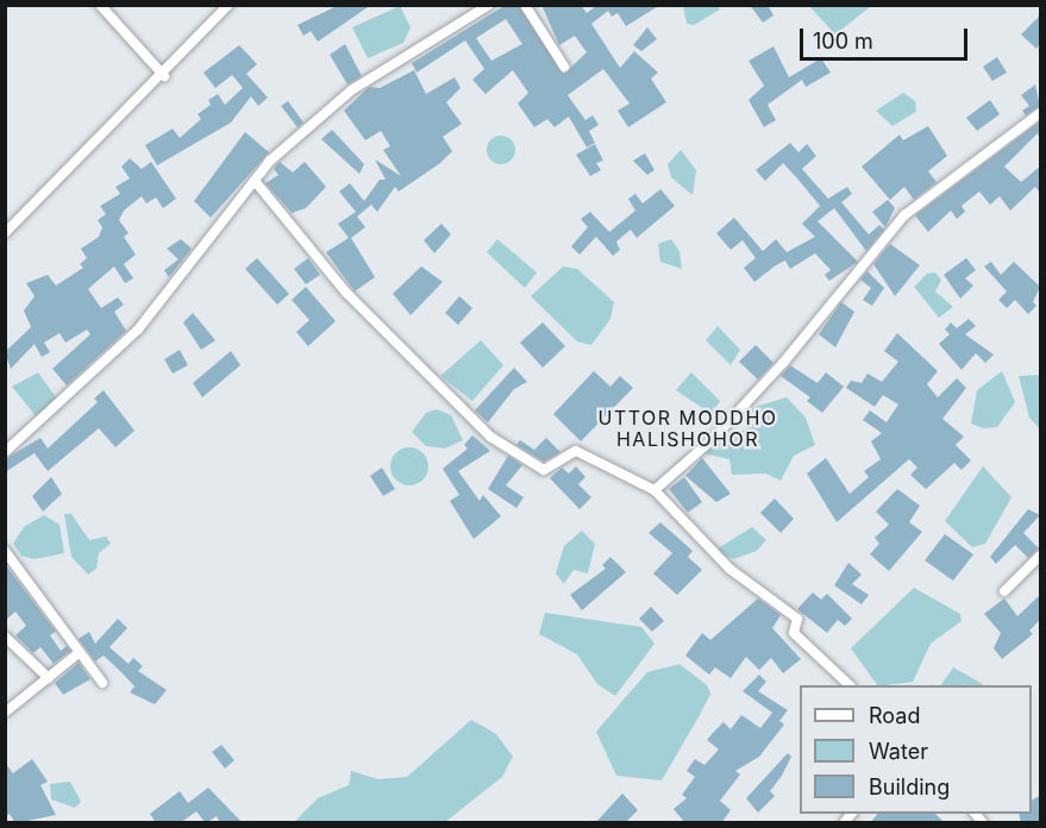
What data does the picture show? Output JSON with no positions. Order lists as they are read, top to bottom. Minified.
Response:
{"districts":["UTTOR MODDHO HALISHOHOR"],"legend":["Road","Water","Building"],"scale_bar":"100 m"}
